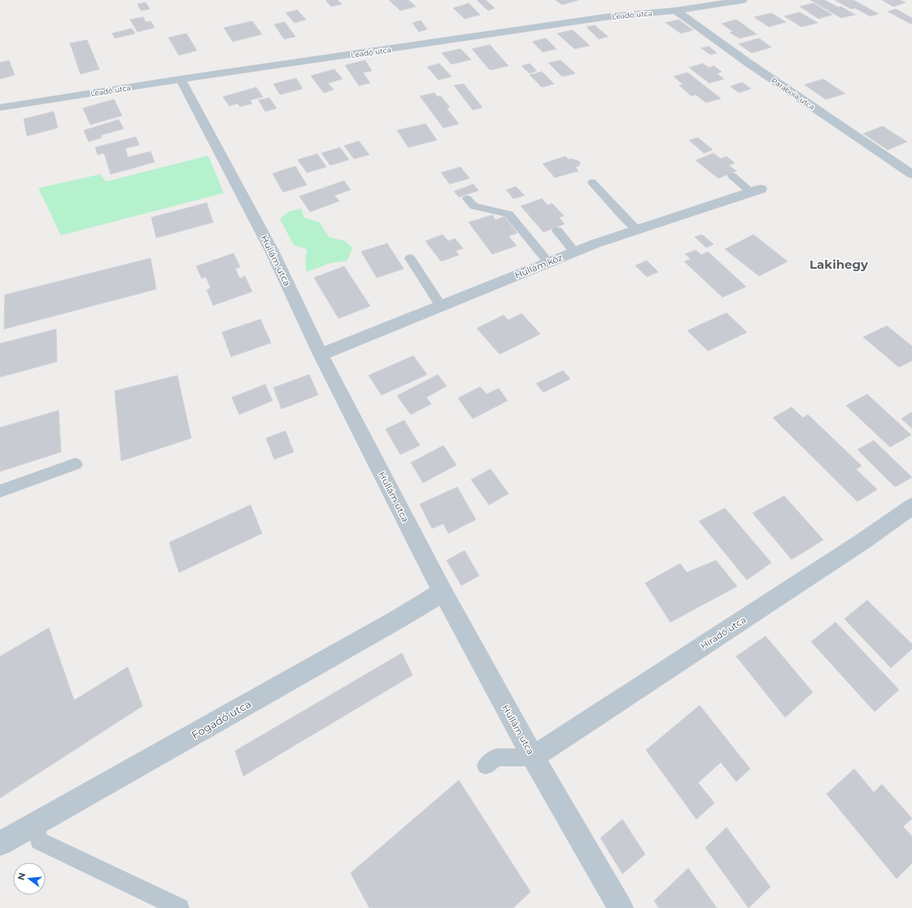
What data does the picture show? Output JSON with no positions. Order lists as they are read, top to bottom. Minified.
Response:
{"streets":{"street":["Leadó utca","Parabola utca","Hullám utca","Hullám köz","Híradó utca","Fogadó utca"]},"crossings":[["Leadó utca","Parabola utca"],["Leadó utca","Hullám utca"],["Hullám utca","Hullám köz"],["Hullám utca","Híradó utca"],["Hullám utca","Fogadó utca"]],"districts":["Lakihegy"],"north":"left"}
